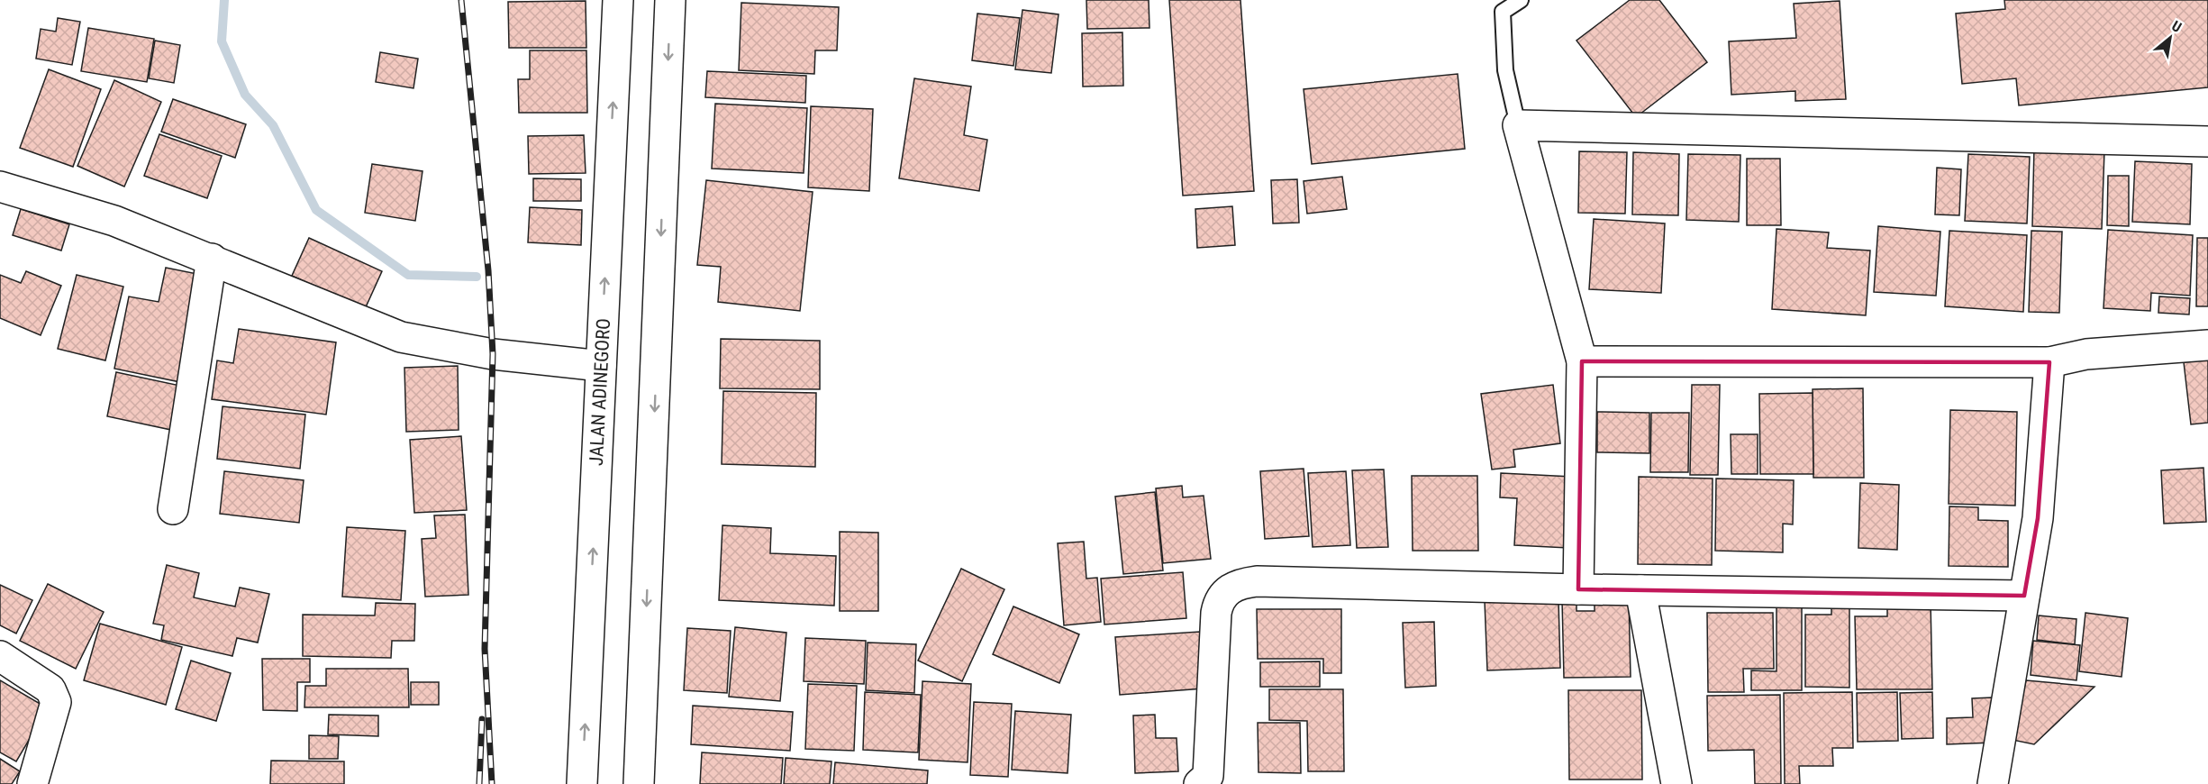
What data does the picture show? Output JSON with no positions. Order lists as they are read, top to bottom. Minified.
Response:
{"streets":{"main road":["JALAN ADINEGORO"]},"north":"top right"}
